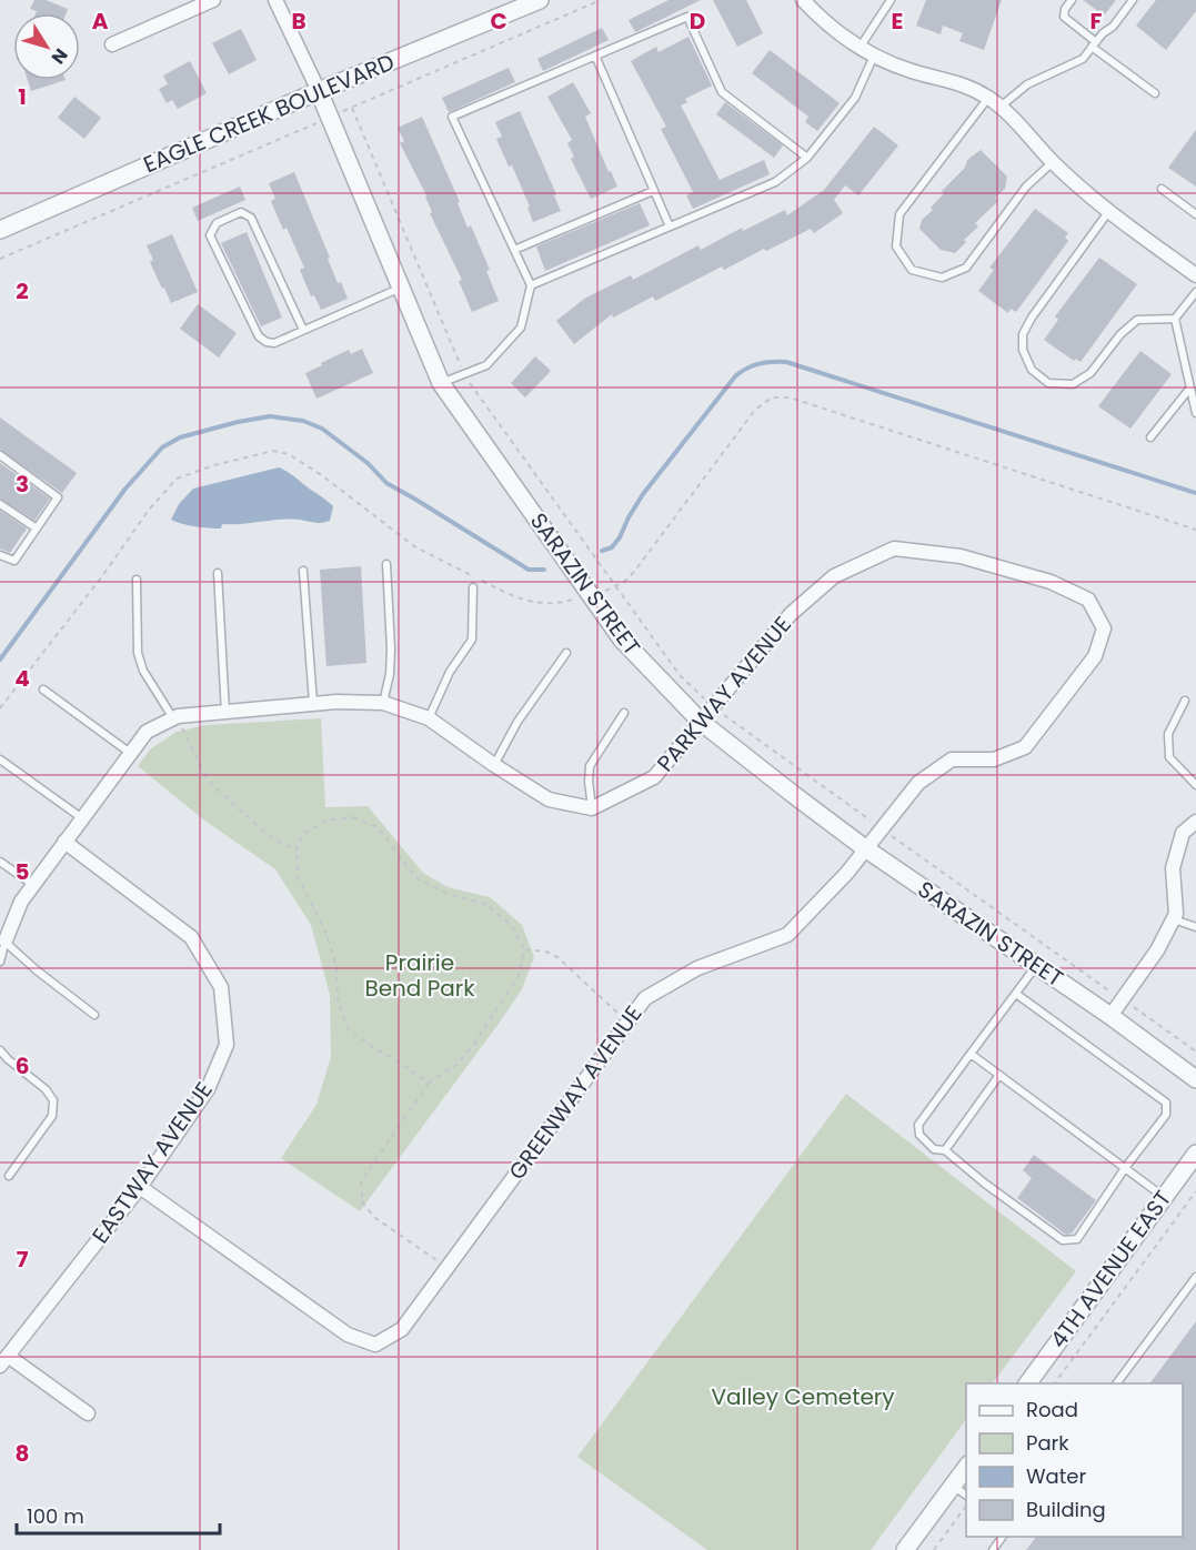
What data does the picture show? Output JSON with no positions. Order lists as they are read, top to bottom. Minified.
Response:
{"streets":{"street":["EAGLE CREEK BOULEVARD","SARAZIN STREET","PARKWAY AVENUE","GREENWAY AVENUE","EASTWAY AVENUE","4TH AVENUE EAST"]},"crossings":[["EAGLE CREEK BOULEVARD","SARAZIN STREET"],["SARAZIN STREET","PARKWAY AVENUE"],["SARAZIN STREET","GREENWAY AVENUE"],["PARKWAY AVENUE","GREENWAY AVENUE"],["GREENWAY AVENUE","EASTWAY AVENUE"]],"parks":["Prairie Bend Park","Valley Cemetery"],"legend":["Road","Park","Water","Building"],"scale_bar":"100 m","north":"bottom right","grid":{"columns":["A","B","C","D","E","F"],"rows":["1","2","3","4","5","6","7","8"]}}
